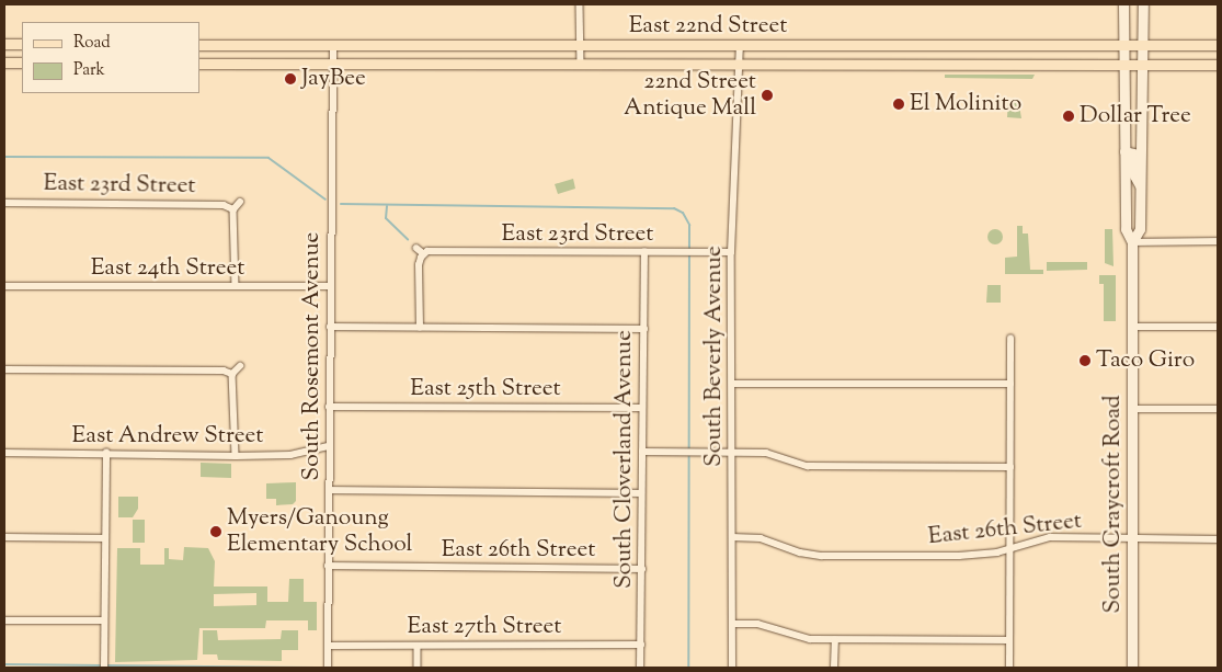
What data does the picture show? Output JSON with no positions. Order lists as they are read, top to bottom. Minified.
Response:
{"streets":{"main road":["East 22nd Street","South Craycroft Road"],"street":["East 23rd Street","East 24th Street","South Rosemont Avenue","South Beverly Avenue","East 25th Street","East Andrew Street","South Cloverland Avenue","East 26th Street","East 27th Street"]},"crossings":[["East 22nd Street","South Rosemont Avenue"],["East 22nd Street","South Beverly Avenue"],["East 22nd Street","South Craycroft Road"],["East 23rd Street","South Beverly Avenue"],["East 23rd Street","South Cloverland Avenue"],["East 24th Street","South Rosemont Avenue"],["South Rosemont Avenue","East 25th Street"],["South Rosemont Avenue","East Andrew Street"],["South Rosemont Avenue","East 26th Street"],["South Rosemont Avenue","East 27th Street"],["South Beverly Avenue","East 26th Street"],["East 25th Street","South Cloverland Avenue"],["South Cloverland Avenue","East 26th Street"],["South Cloverland Avenue","East 27th Street"],["South Craycroft Road","East 26th Street"]],"places":["JayBee","22nd Street Antique Mall","El Molinito","Dollar Tree","Taco Giro","Myers/Ganoung Elementary School"],"legend":["Road","Park"]}
